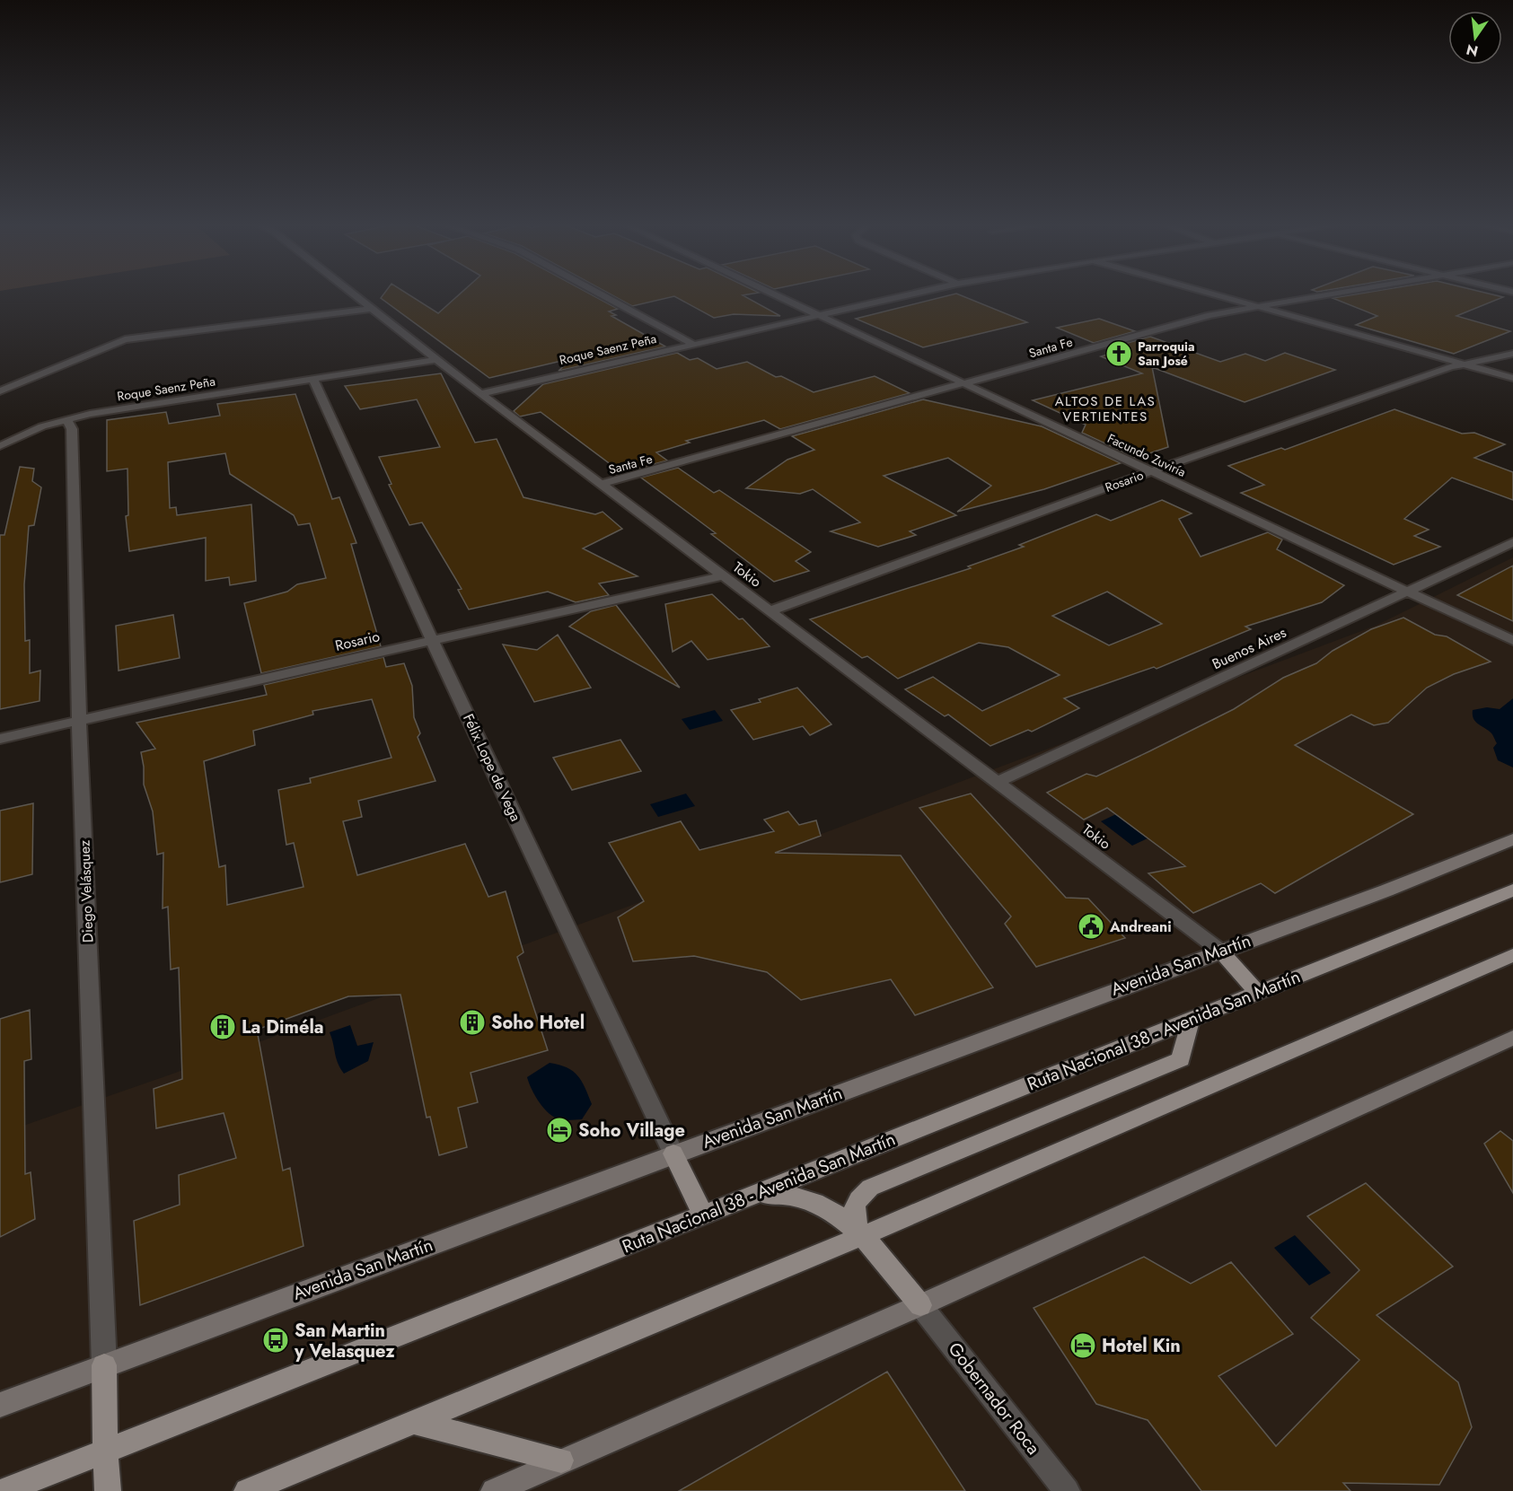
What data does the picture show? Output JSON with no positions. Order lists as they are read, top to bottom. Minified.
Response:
{"streets":{"main road":["Avenida San Martín","Ruta Nacional 38 - Avenida San Martín"],"street":["Santa Fe","Roque Saenz Peña","Facundo Zuviría","Rosario","Tokio","Buenos Aires","Félix Lope de Vega","Diego Velásquez","Gobernador Roca"]},"crossings":[["Santa Fe","Facundo Zuviría"],["Santa Fe","Tokio"],["Roque Saenz Peña","Facundo Zuviría"],["Roque Saenz Peña","Tokio"],["Roque Saenz Peña","Félix Lope de Vega"],["Roque Saenz Peña","Diego Velásquez"],["Facundo Zuviría","Rosario"],["Facundo Zuviría","Buenos Aires"],["Rosario","Tokio"],["Rosario","Félix Lope de Vega"],["Rosario","Diego Velásquez"],["Tokio","Buenos Aires"],["Tokio","Avenida San Martín"],["Félix Lope de Vega","Avenida San Martín"],["Diego Velásquez","Avenida San Martín"]],"districts":["ALTOS DE LAS VERTIENTES"],"places":{"church":["Parroquia San José"],"public building":["Andreani"],"building":["Soho Hotel","La Diméla"],"hotel":["Soho Village","Hotel Kin"],"bus stop":["San Martin y Velasquez"]},"north":"bottom"}
